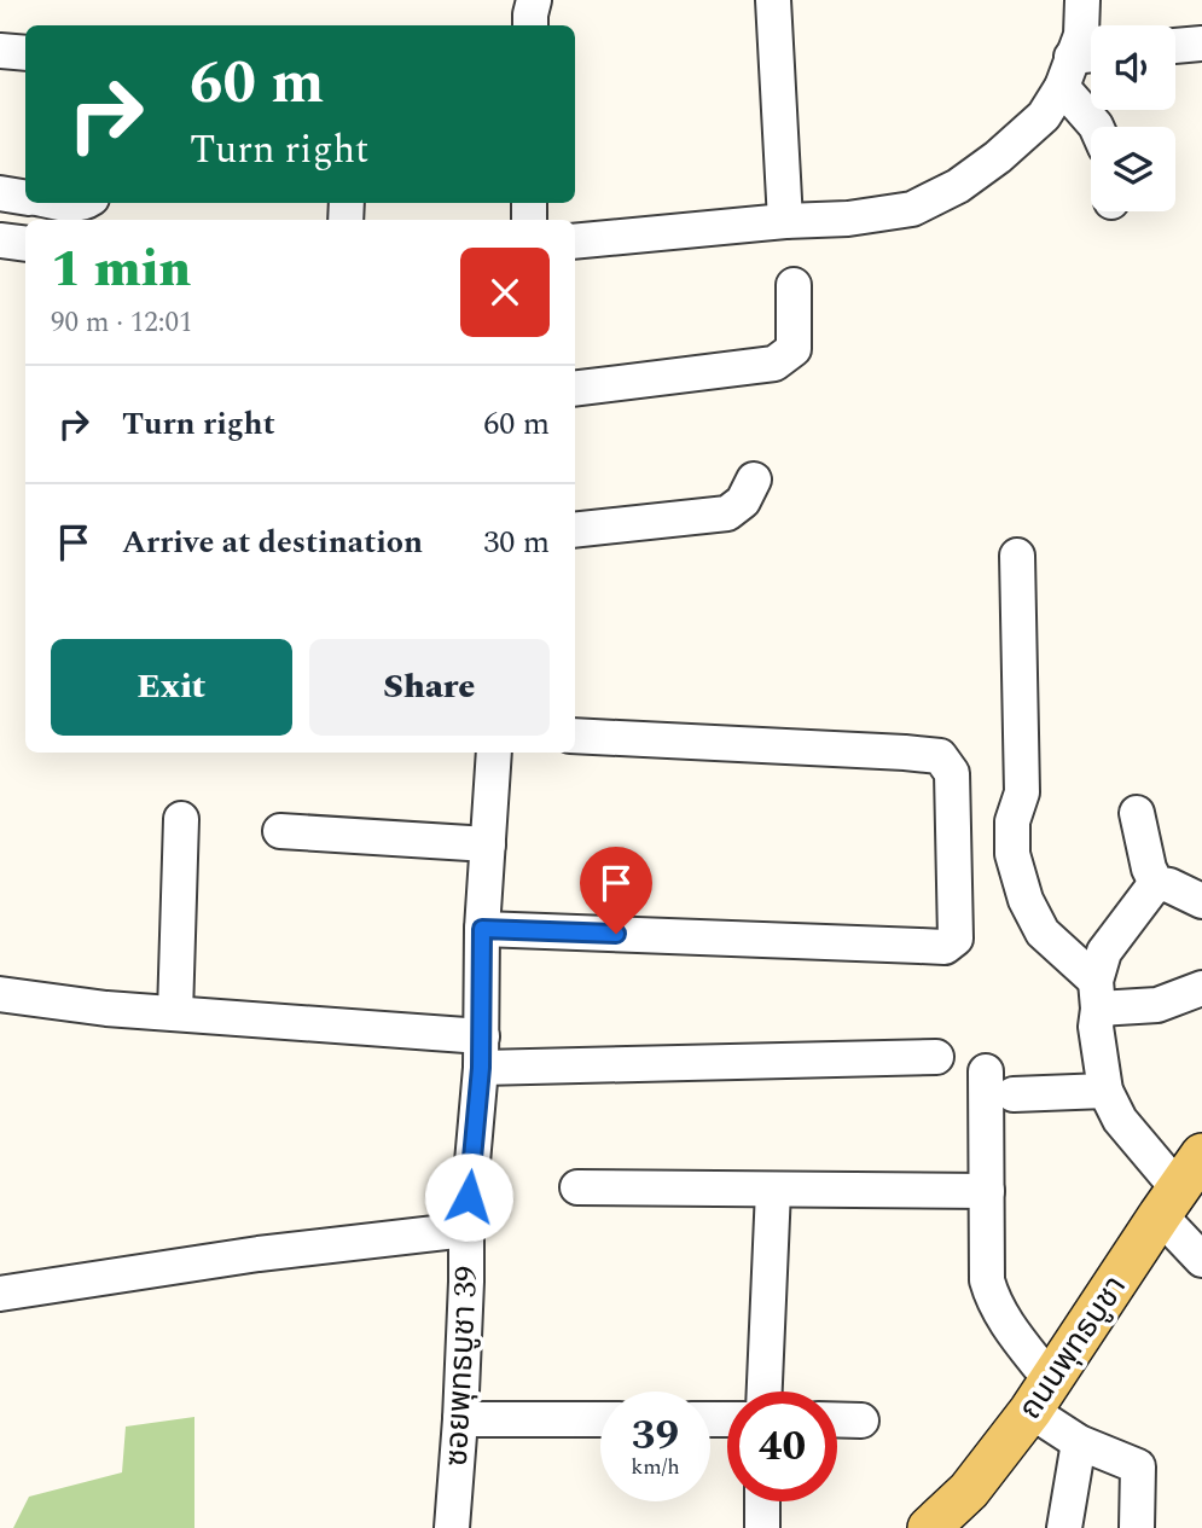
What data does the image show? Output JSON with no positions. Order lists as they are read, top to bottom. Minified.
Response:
{"streets":{"main road":["ถนนพุทธบูชา"],"street":["ซอยพุทธบูชา 39"]},"page":{"turn":["60 m","Turn right"],"heading":["1 min","90 m · 12:01"],"list":[{"name":"Turn right","value":"60 m"},{"name":"Arrive at destination","value":"30 m"}],"buttons":["Exit","Share"],"speed":"39 km/h","limit":"40"}}
